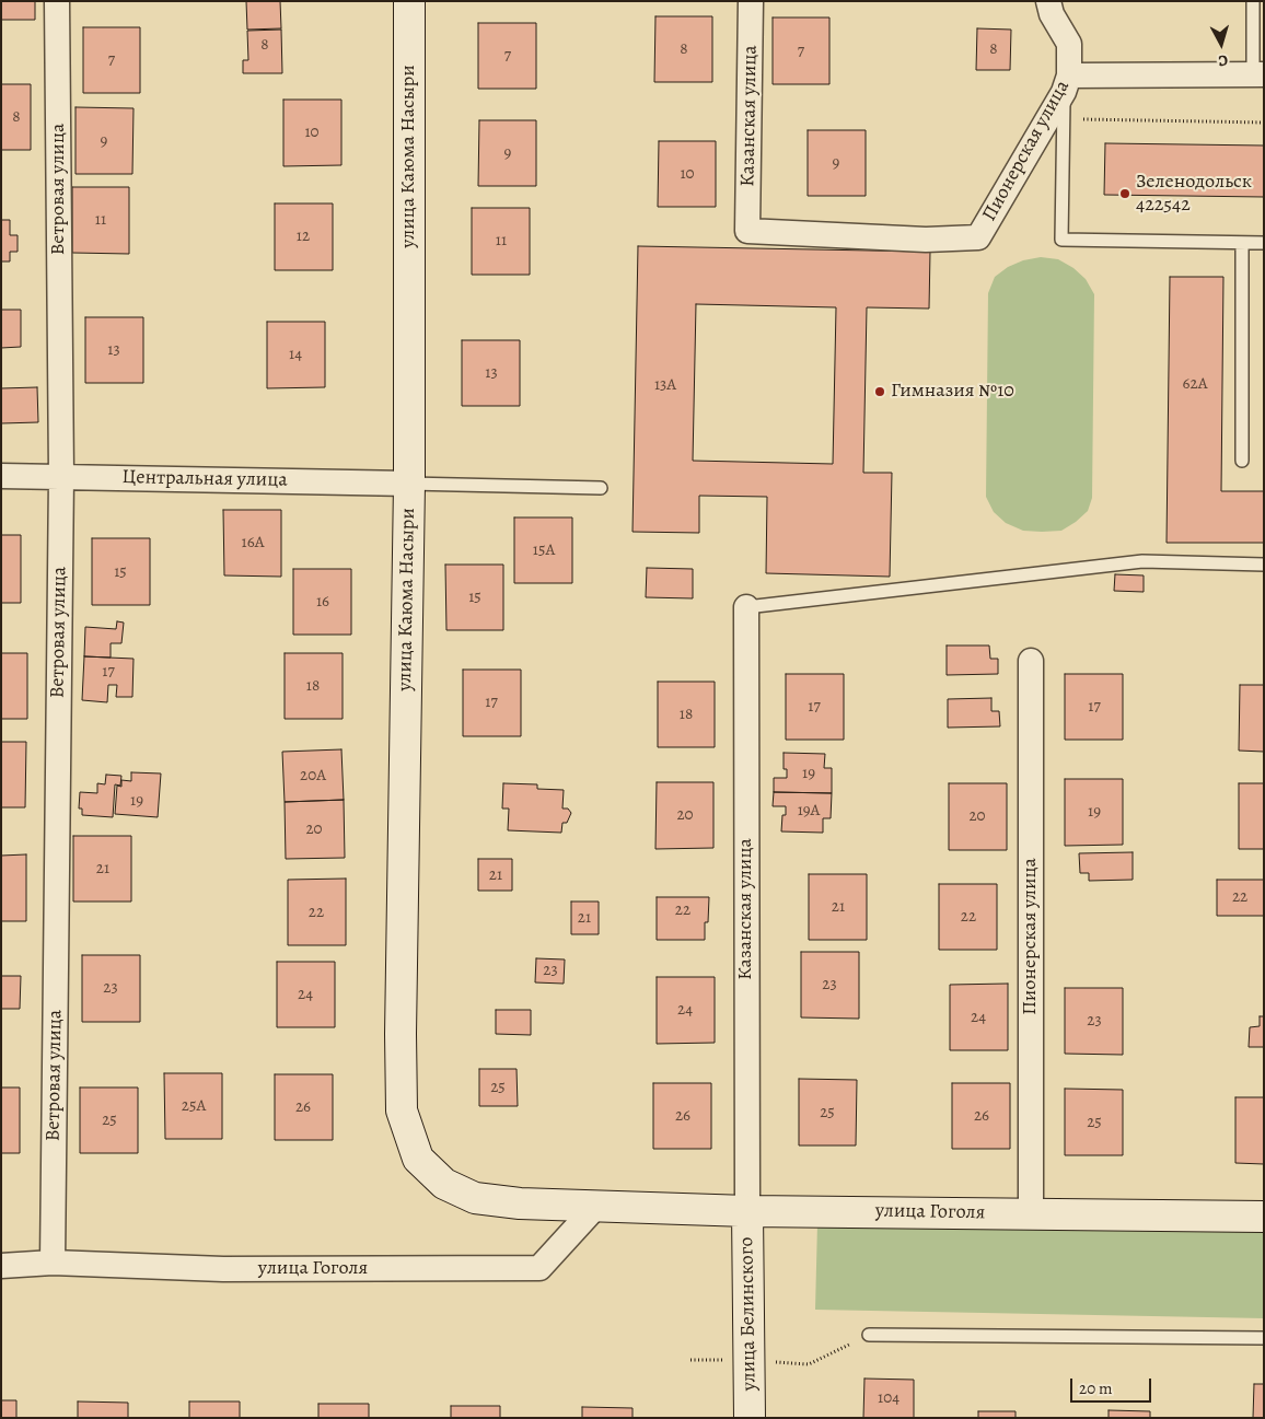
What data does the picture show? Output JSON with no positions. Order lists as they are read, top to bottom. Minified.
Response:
{"streets":{"main road":["улица Каюма Насыри","улица Гоголя","улица Белинского"],"street":["Казанская улица","Пионерская улица","Ветровая улица","Центральная улица"]},"crossings":[["Казанская улица","Пионерская улица"],["Казанская улица","улица Гоголя"],["Казанская улица","улица Белинского"],["Пионерская улица","улица Гоголя"],["улица Каюма Насыри","Центральная улица"],["улица Каюма Насыри","улица Гоголя"],["Ветровая улица","Центральная улица"],["Ветровая улица","улица Гоголя"],["улица Гоголя","улица Белинского"]],"places":["Зеленодольск 422542","Гимназия №10"],"house_numbers":["8","8","8","7","7","7","8","10","9","9","9","10","11","12","11","13","14","13","62А","13А","16А","15А","15","15","16","17","18","17","17","17","18","19","20А","19","19А","19","20","20","20","21","21","22","21","22","22","22","21","23","23","23","24","24","24","23","25","25А","26","25","26","26","25","25","104"],"scale_bar":"20 m","north":"bottom"}
